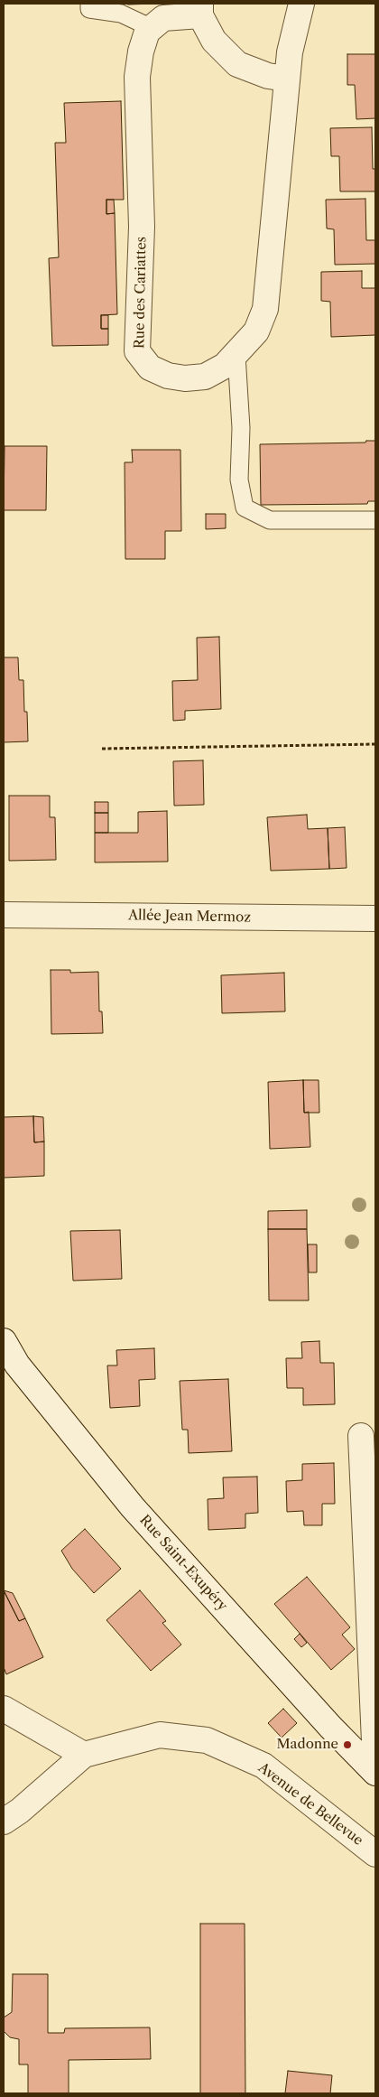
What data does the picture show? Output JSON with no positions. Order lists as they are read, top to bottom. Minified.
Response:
{"streets":{"street":["Rue des Cariattes","Allée Jean Mermoz","Rue Saint-Exupéry","Avenue de Bellevue"]},"places":["Madonne"]}
